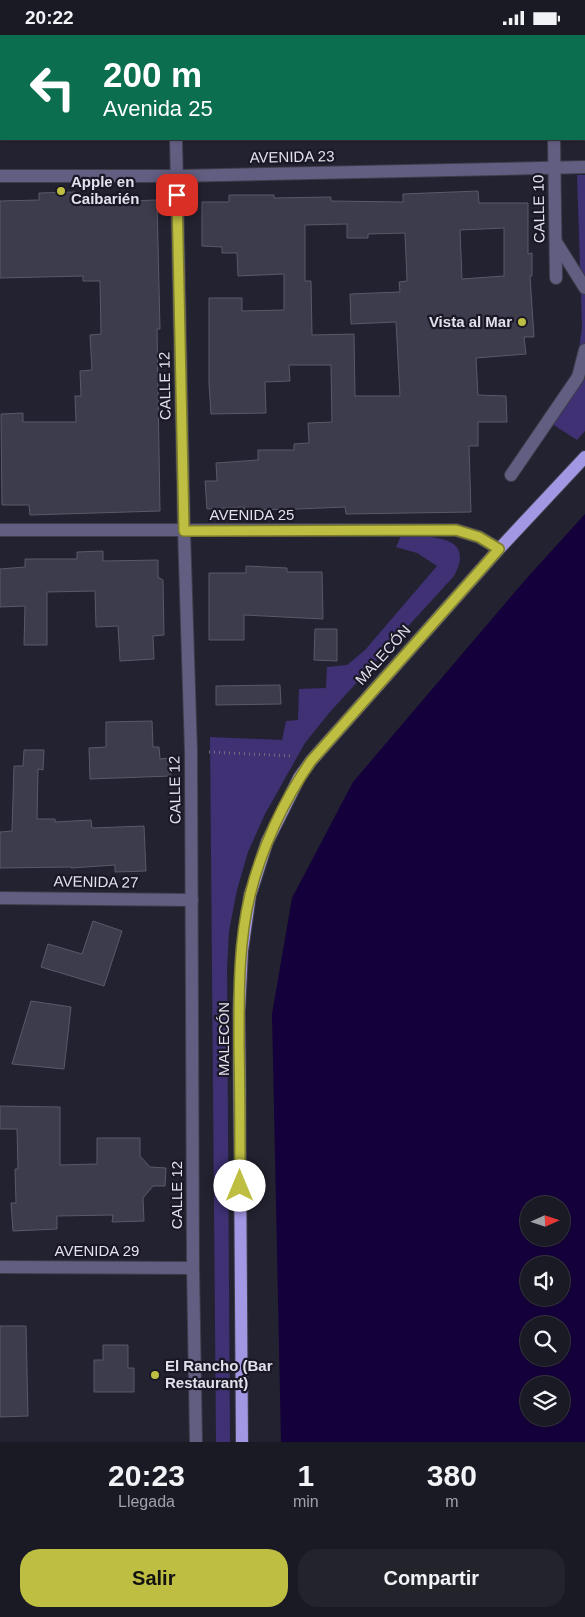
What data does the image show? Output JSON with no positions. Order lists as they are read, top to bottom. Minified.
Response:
{"streets":{"main road":["MALECÓN"],"street":["AVENIDA 23","CALLE 10","CALLE 12","AVENIDA 25","AVENIDA 27","AVENIDA 29"]},"crossings":[["AVENIDA 23","CALLE 10"],["AVENIDA 23","CALLE 12"],["CALLE 12","AVENIDA 25"],["CALLE 12","AVENIDA 27"],["CALLE 12","AVENIDA 29"],["AVENIDA 25","MALECÓN"]],"places":["Apple en Caibarién","Vista al Mar","El Rancho (Bar Restaurant)"],"north":"right","page":{"status":"20:22","turn":["200 m","Avenida 25"],"eta":["20:23","Llegada","1","min","380","m"],"buttons":["Salir","Compartir"]}}
